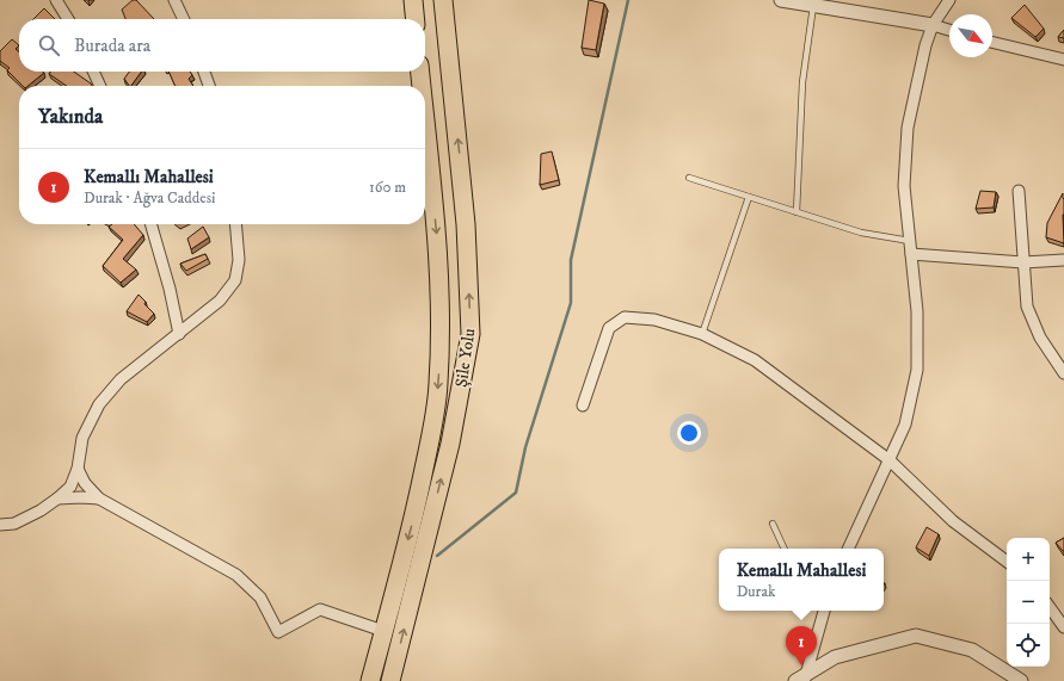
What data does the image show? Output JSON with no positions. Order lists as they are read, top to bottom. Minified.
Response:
{"streets":{"highway":["Şile Yolu"]},"north":"bottom right","page":{"search":"Burada ara","heading":"Yakında","list":[{"mark":"1","name":"Kemallı Mahallesi","note":"Durak · Ağva Caddesi","value":"160 m"}],"map_buttons":["+","−"],"popup":["Kemallı Mahallesi","Durak"],"pins":"1"}}
